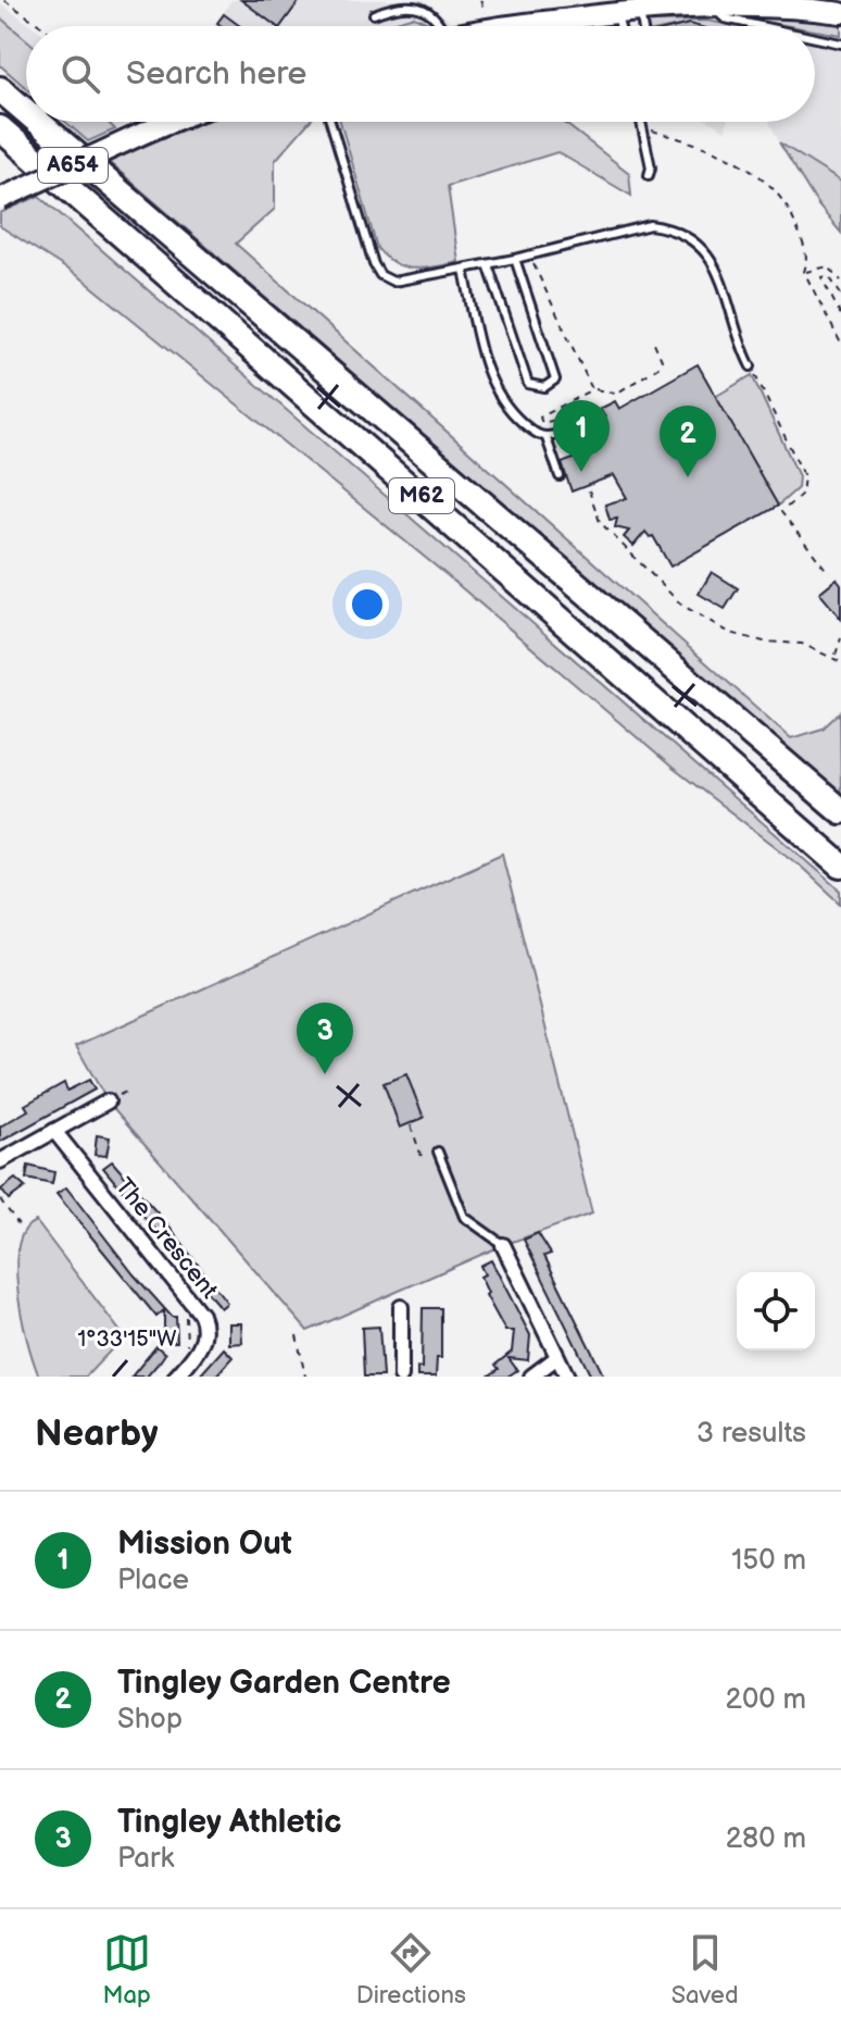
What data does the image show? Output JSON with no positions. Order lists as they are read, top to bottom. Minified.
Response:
{"streets":{"highway":["M62"],"main road":["A654"],"street":["The Crescent"]},"page":{"search":"Search here","pins":["1","2","3"],"heading":["Nearby","3 results"],"list":[{"mark":"1","name":"Mission Out","note":"Place","value":"150 m"},{"mark":"2","name":"Tingley Garden Centre","note":"Shop","value":"200 m"},{"mark":"3","name":"Tingley Athletic","note":"Park","value":"280 m"}],"nav":["Map","Directions","Saved"]},"coordinates":["1°33'15\"W"]}
